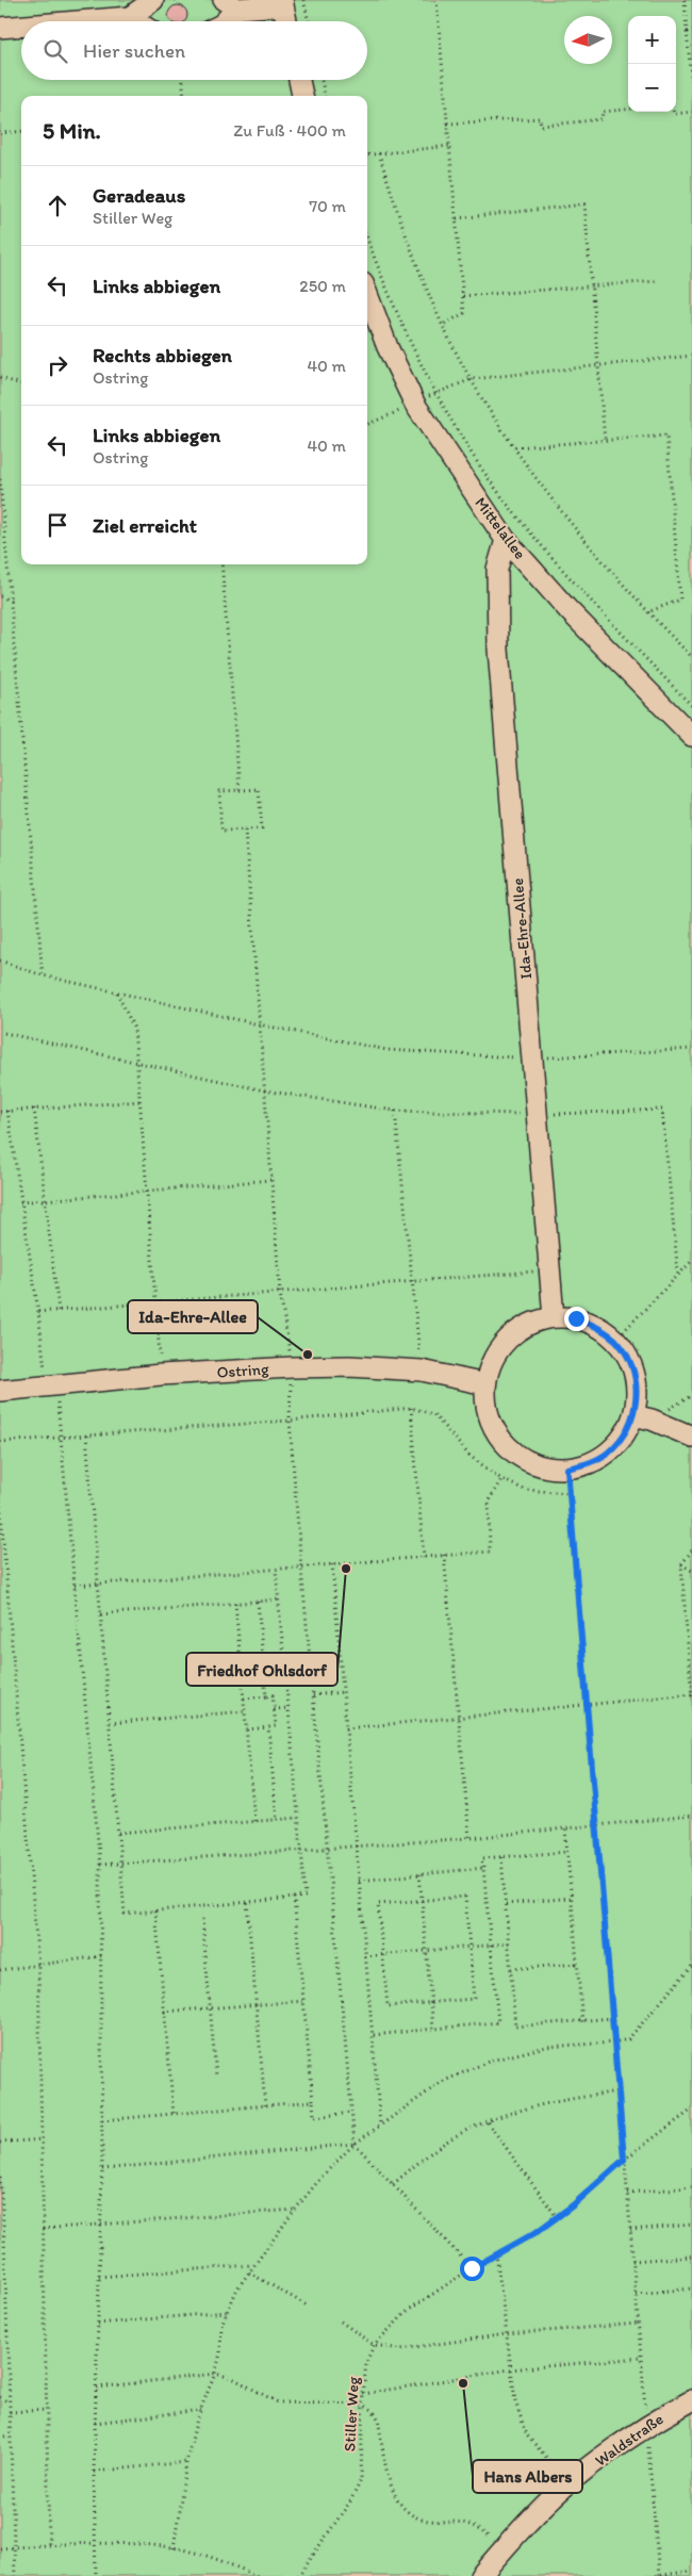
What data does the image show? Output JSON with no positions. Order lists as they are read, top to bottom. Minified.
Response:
{"streets":{"street":["Mittelallee","Ida-Ehre-Allee","Ostring","Waldstraße"],"path":["Stiller Weg"]},"crossings":[["Mittelallee","Ida-Ehre-Allee"],["Ida-Ehre-Allee","Ostring"]],"places":["Ida-Ehre-Allee","Friedhof Ohlsdorf","Hans Albers"],"north":"left","page":{"map_buttons":["+","−"],"search":"Hier suchen","heading":["5 Min.","Zu Fuß · 400 m"],"list":[["Geradeaus","Stiller Weg","70 m"],["Links abbiegen","250 m"],["Rechts abbiegen","Ostring","40 m"],["Links abbiegen","Ostring","40 m"],"Ziel erreicht"]}}
